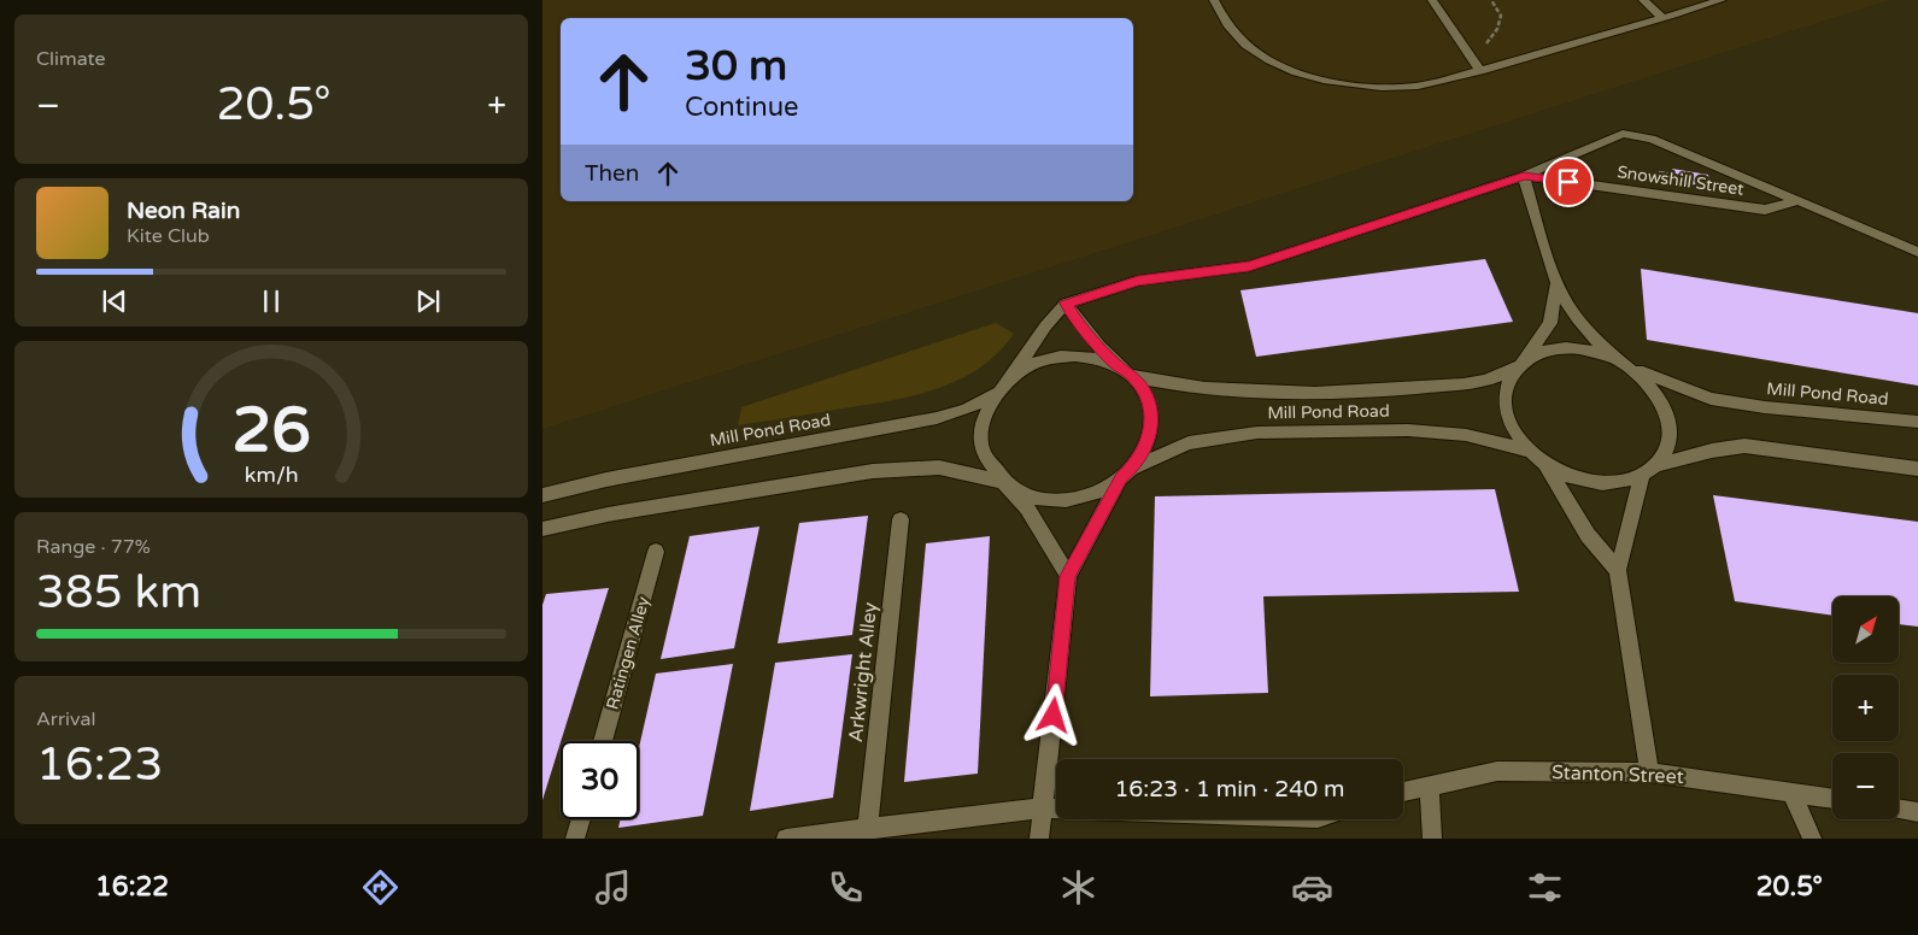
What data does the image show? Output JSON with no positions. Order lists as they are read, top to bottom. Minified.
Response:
{"streets":{"street":["Snowshill Street","Mill Pond Road","Ratingen Alley","Arkwright Alley","Stanton Street"]},"north":"top right","page":{"tile":["Climate",["Range · 77%","385 km"],["Arrival","16:23"]],"turn":["30 m","Continue"],"heat":["−","20.5°","+"],"then":"Then","song":["Neon Rain","Kite Club"],"map_buttons":["+","−"],"limit":"30","trip":"16:23 · 1 min · 240 m","tabs":["16:22","20.5°"],"gauge":["26","km/h"]}}
